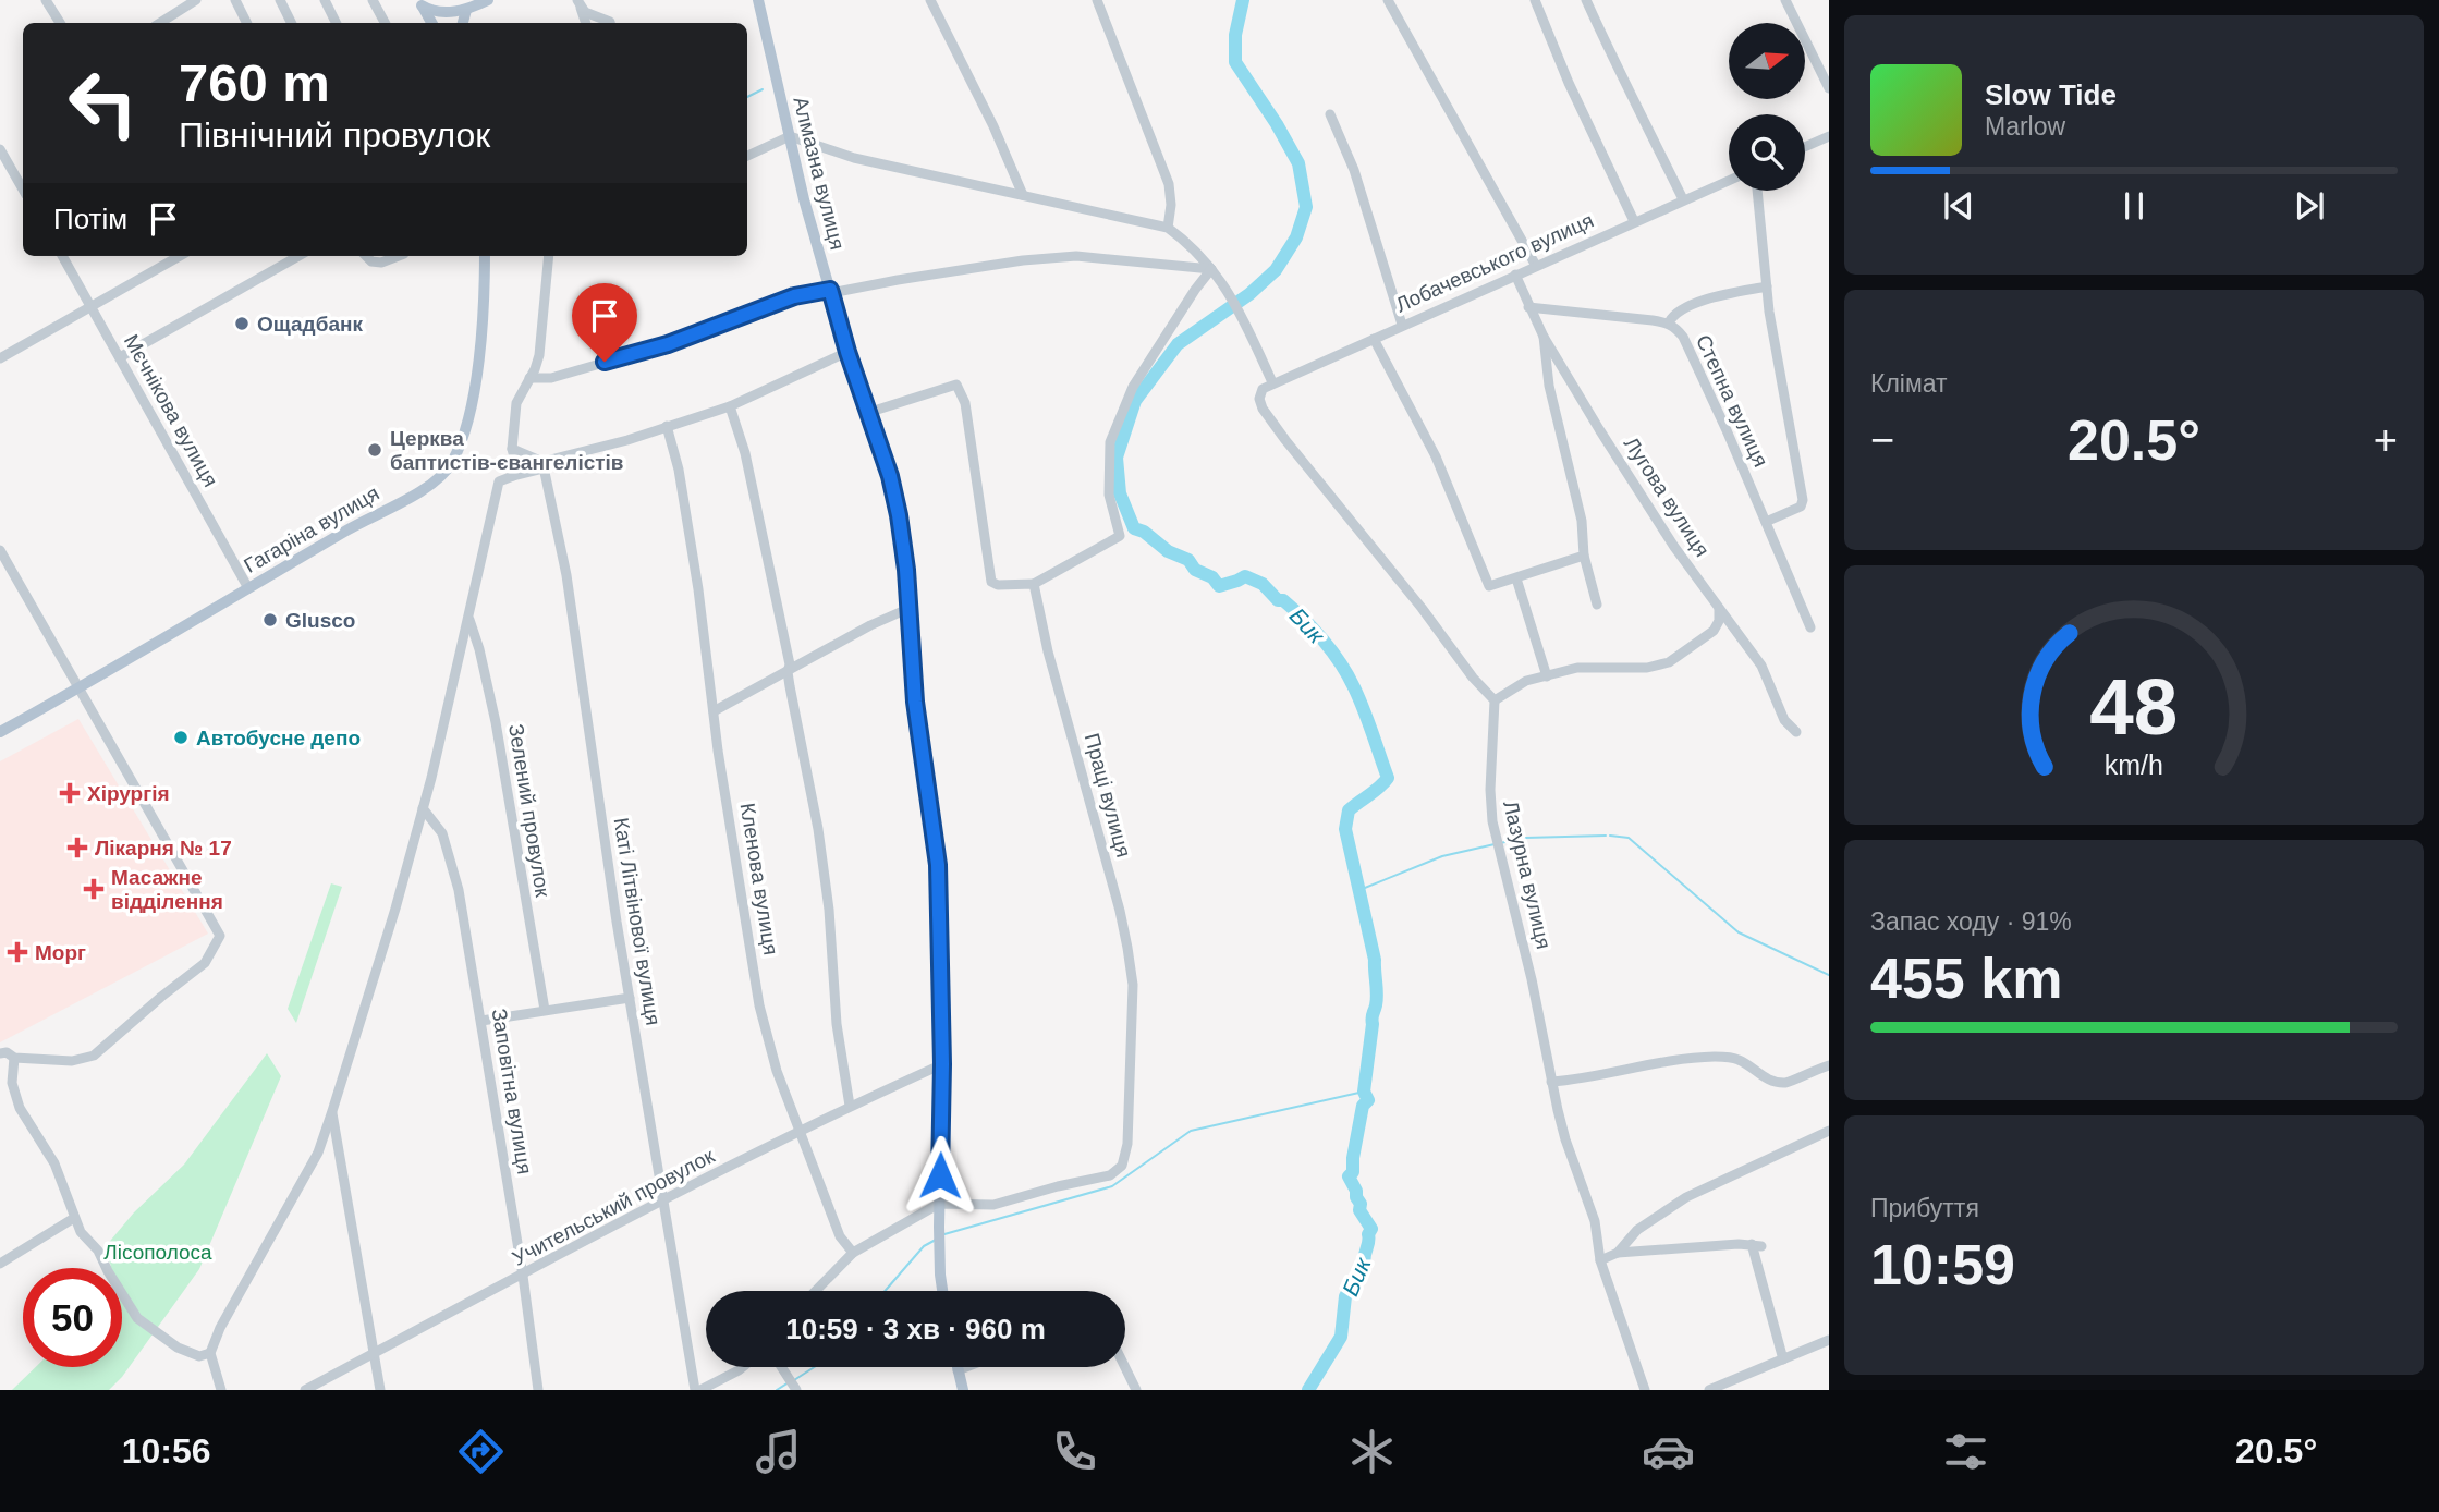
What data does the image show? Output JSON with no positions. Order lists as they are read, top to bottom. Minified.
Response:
{"streets":{"main road":["Алмазна вулиця","Гагаріна вулиця"],"street":["Лобачевського вулиця","Степна вулиця","Мєчнікова вулиця","Лугова вулиця","Праці вулиця","Зелений провулок","Лазурна вулиця","Кленова вулиця","Каті Літвінової вулиця","Заповітна вулиця","Учительський провулок"]},"crossings":[["Алмазна вулиця","Праці вулиця"],["Алмазна вулиця","Учительський провулок"],["Лобачевського вулиця","Лугова вулиця"],["Степна вулиця","Лугова вулиця"],["Мєчнікова вулиця","Гагаріна вулиця"],["Кленова вулиця","Учительський провулок"],["Каті Літвінової вулиця","Учительський провулок"],["Заповітна вулиця","Учительський провулок"]],"water":["Бик"],"parks":["Лісополоса"],"places":{"other":["Ощадбанк","Церква баптистів-євангелістів","Glusco","Автобусне депо"],"health":["Хірургія","Лікарня № 17","Масажне відділення","Морг"]},"north":"right","page":{"turn":["760 m","Північний провулок"],"song":["Slow Tide","Marlow"],"then":"Потім","tile":["Клімат",["Запас ходу · 91%","455 km"],["Прибуття","10:59"]],"heat":["−","20.5°","+"],"limit":"50","trip":"10:59 · 3 хв · 960 m","tabs":["10:56","20.5°"],"gauge":["48","km/h"]}}
